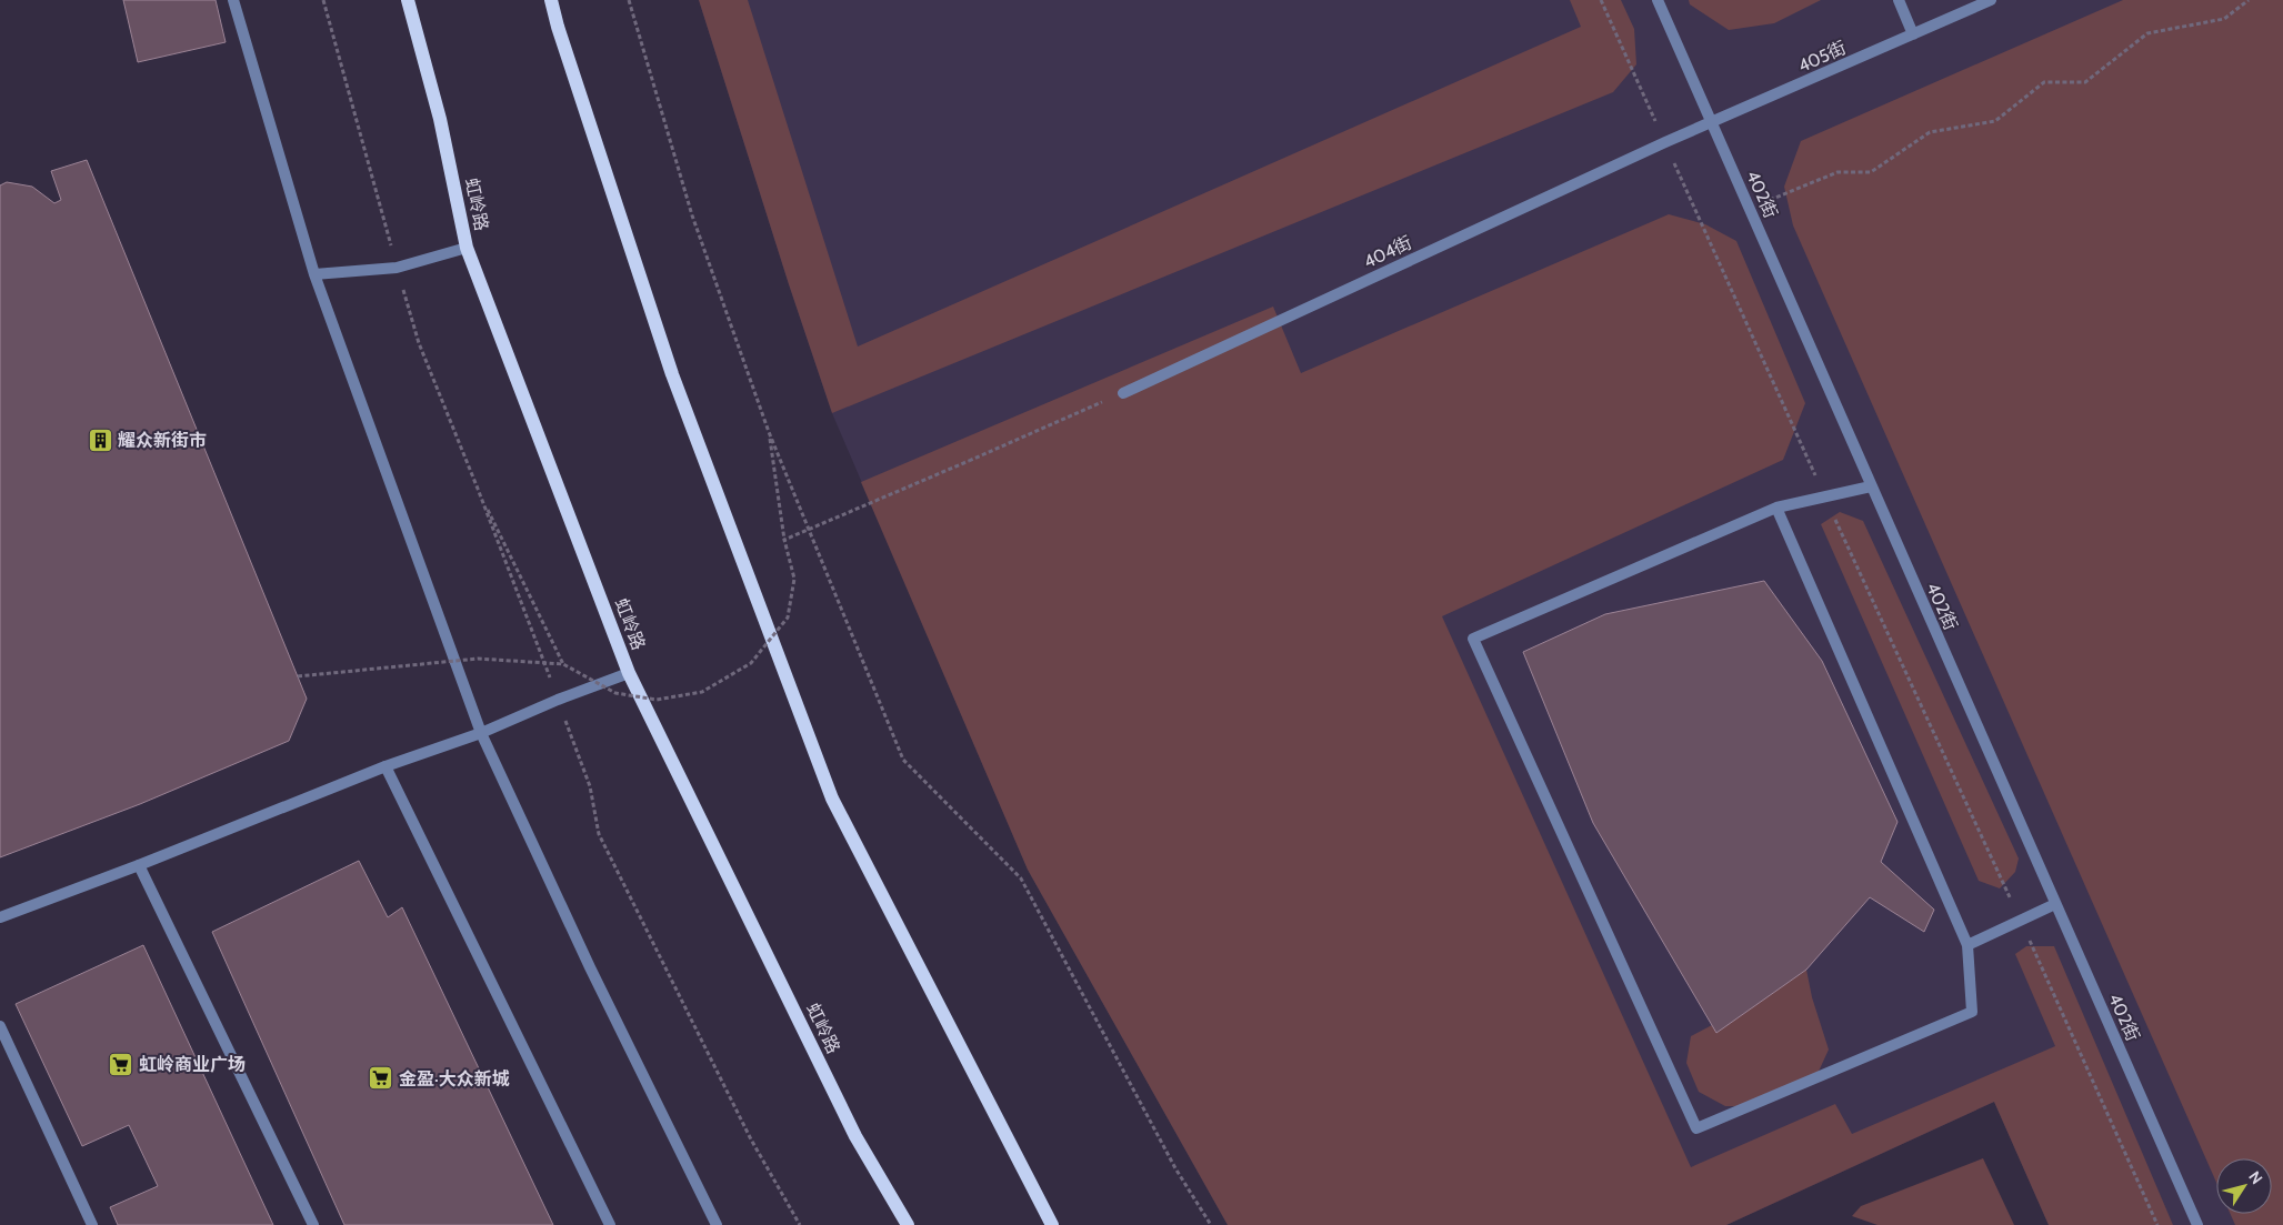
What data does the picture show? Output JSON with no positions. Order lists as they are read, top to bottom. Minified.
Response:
{"streets":{"main road":["虹岭路"],"street":["405街","402街","404街"]},"crossings":[["405街","402街"],["405街","404街"]],"places":{"building":["耀众新街市"],"supermarket":["虹岭商业广场","金盈·大众新城"]},"north":"top right"}
